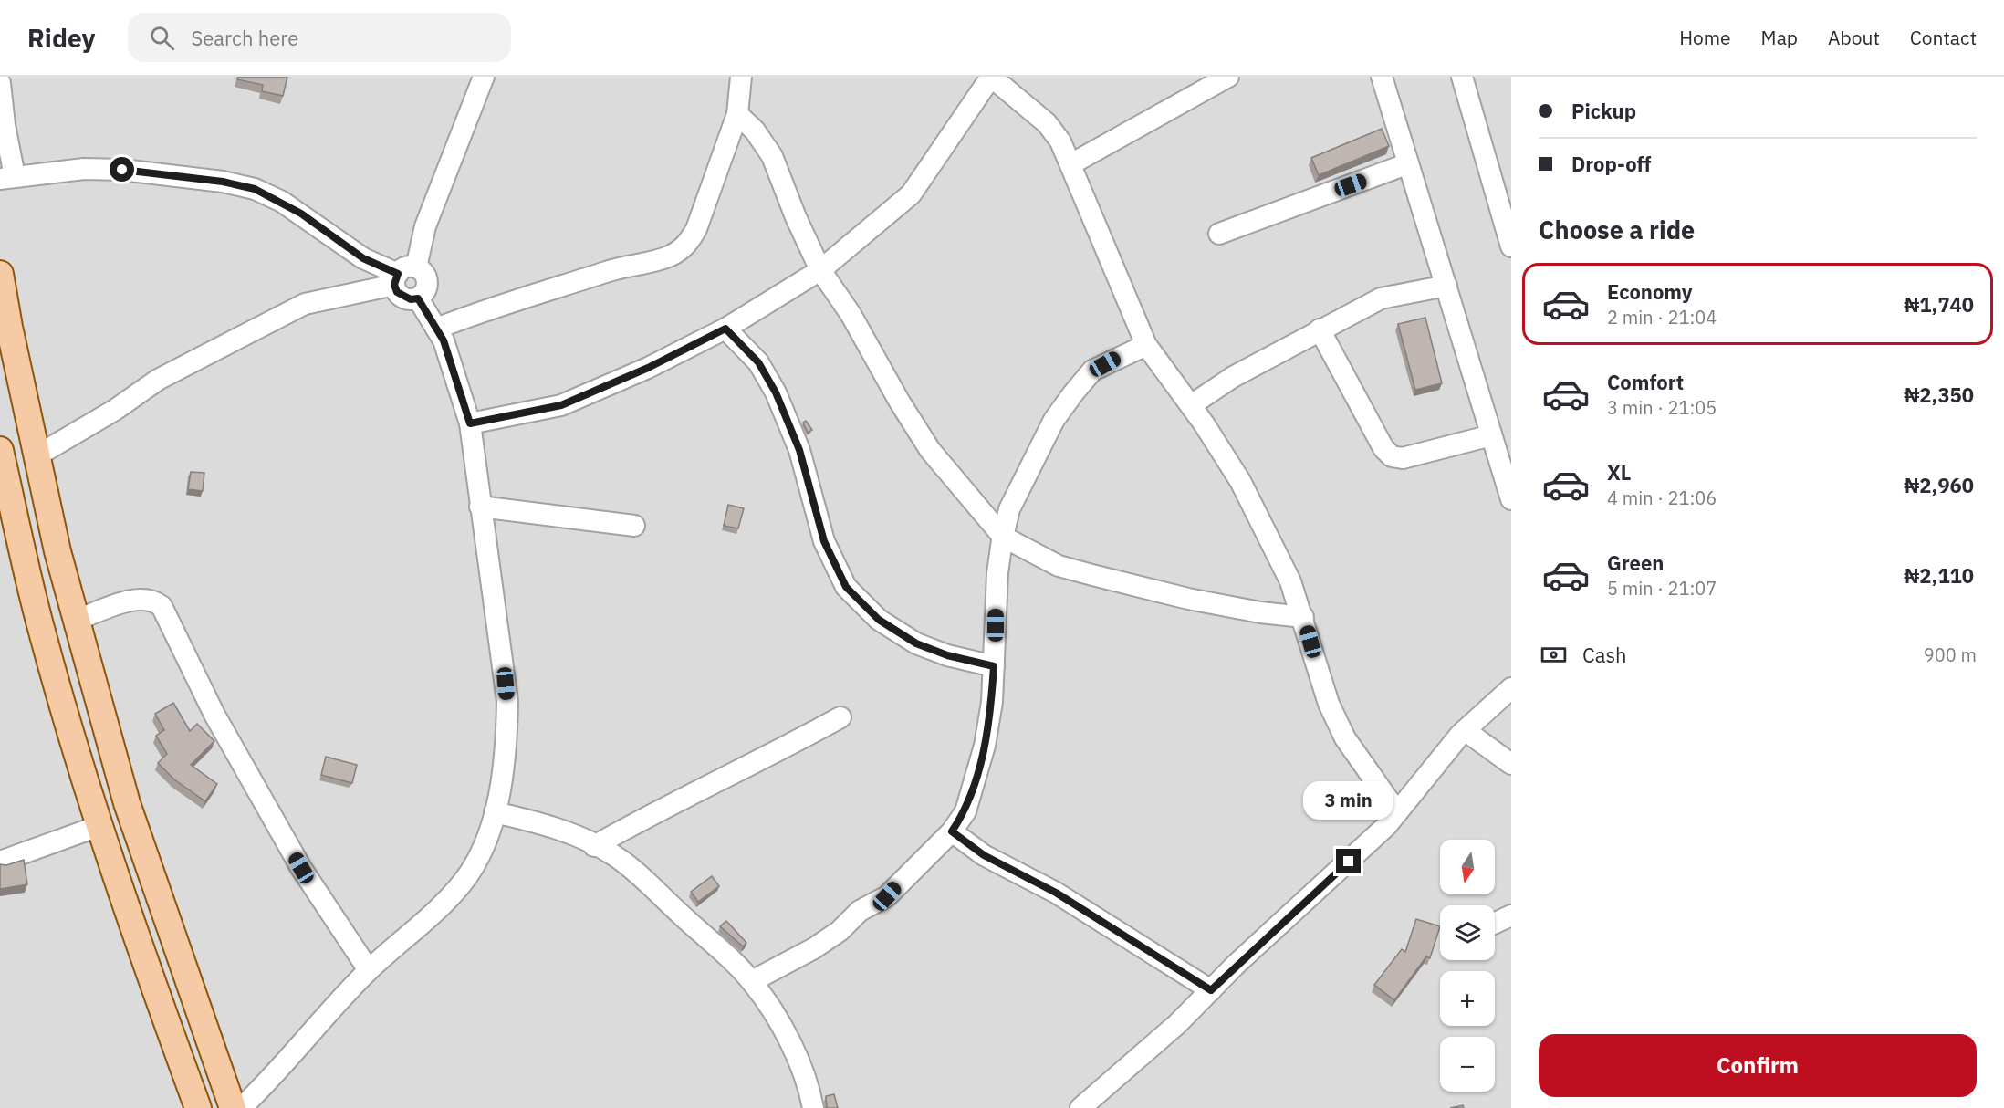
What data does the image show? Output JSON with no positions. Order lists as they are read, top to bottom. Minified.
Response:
{"north":"bottom","page":{"header":"Ridey","search":"Search here","nav":["Home","Map","About","Contact"],"banner":["Pickup","Drop-off"],"heading":"Choose a ride","list":[{"name":"Economy","note":"2 min · 21:04","value":"₦1,740"},{"name":"Comfort","note":"3 min · 21:05","value":"₦2,350"},{"name":"XL","note":"4 min · 21:06","value":"₦2,960"},{"name":"Green","note":"5 min · 21:07","value":"₦2,110"}],"pay":["Cash","900 m"],"bubble":"3 min","map_buttons":["+","−"],"buttons":"Confirm"}}
